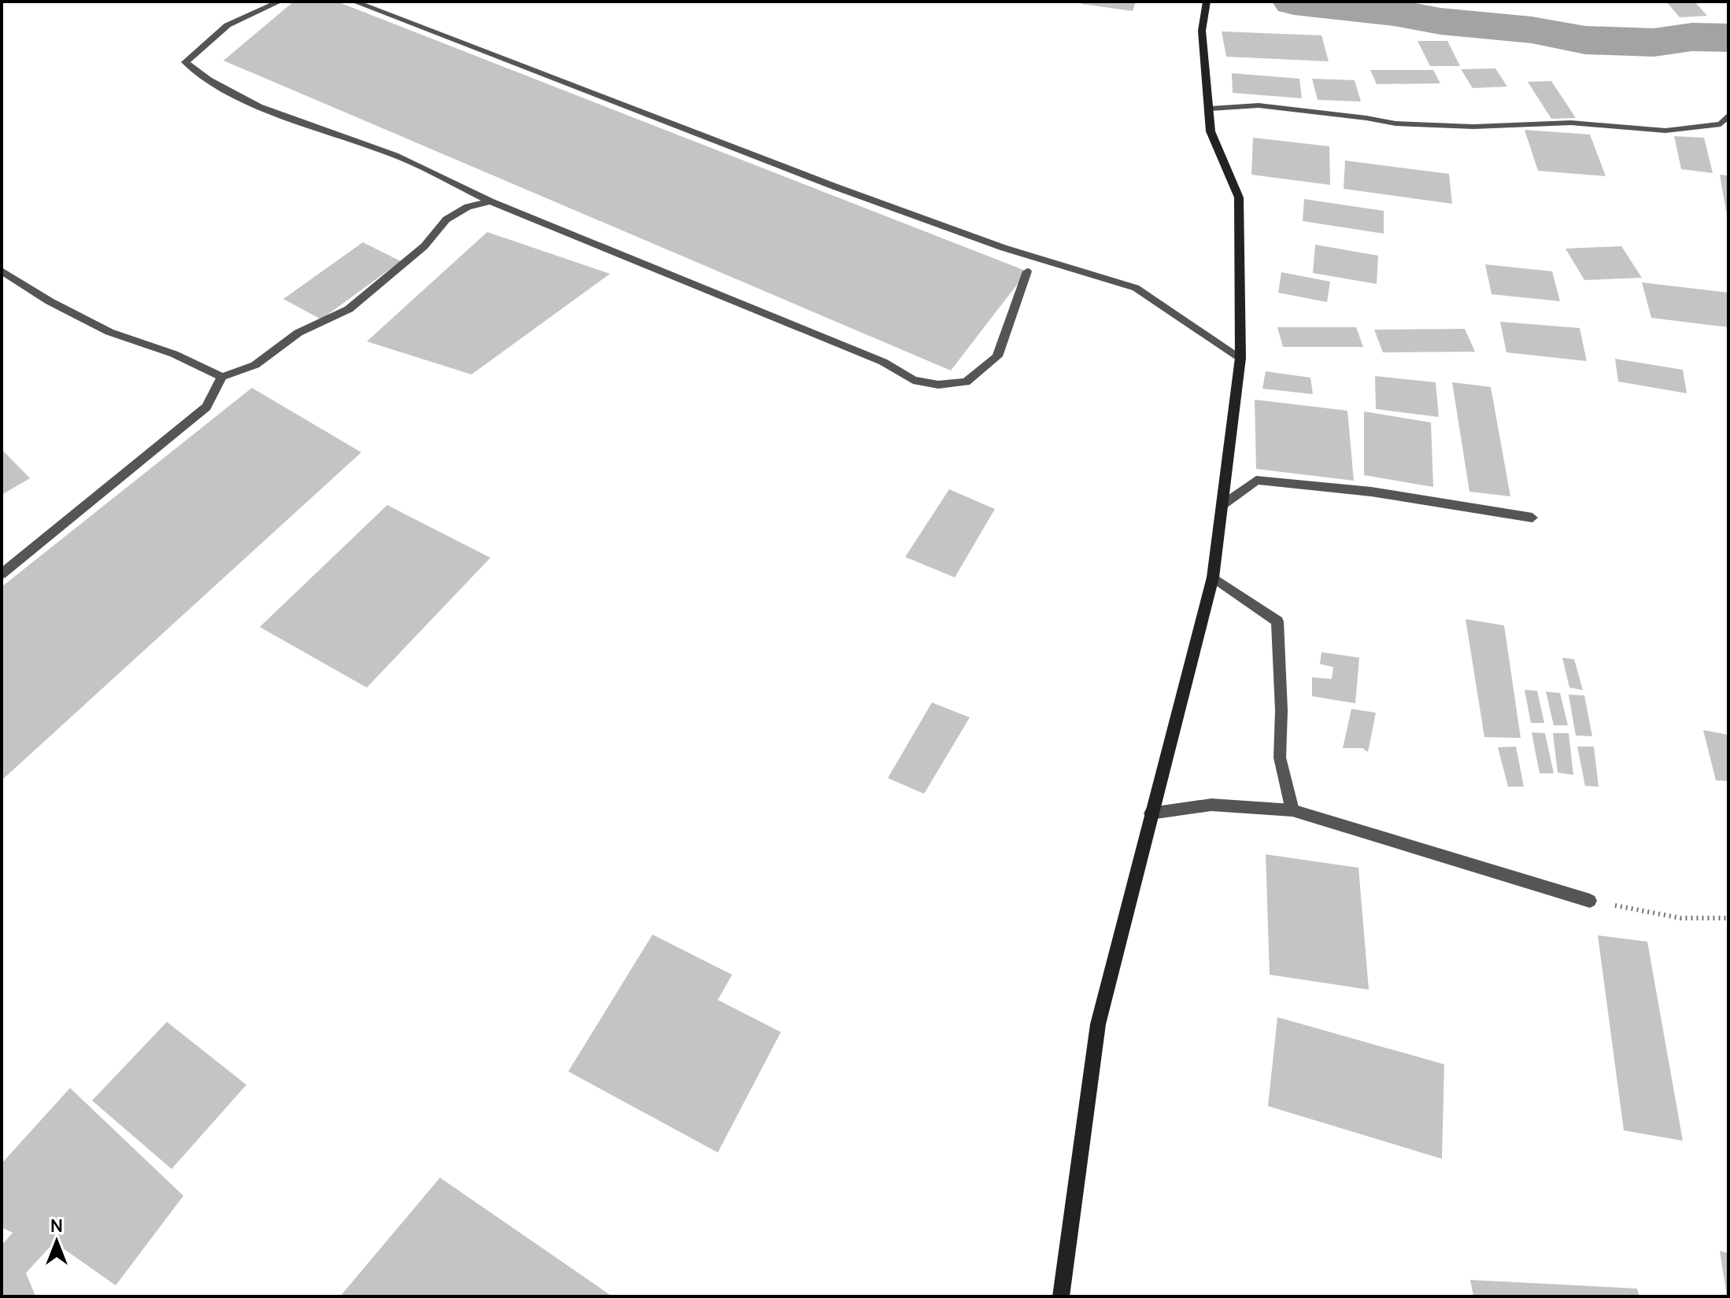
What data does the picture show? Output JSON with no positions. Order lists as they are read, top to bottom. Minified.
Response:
{"north":"top"}
